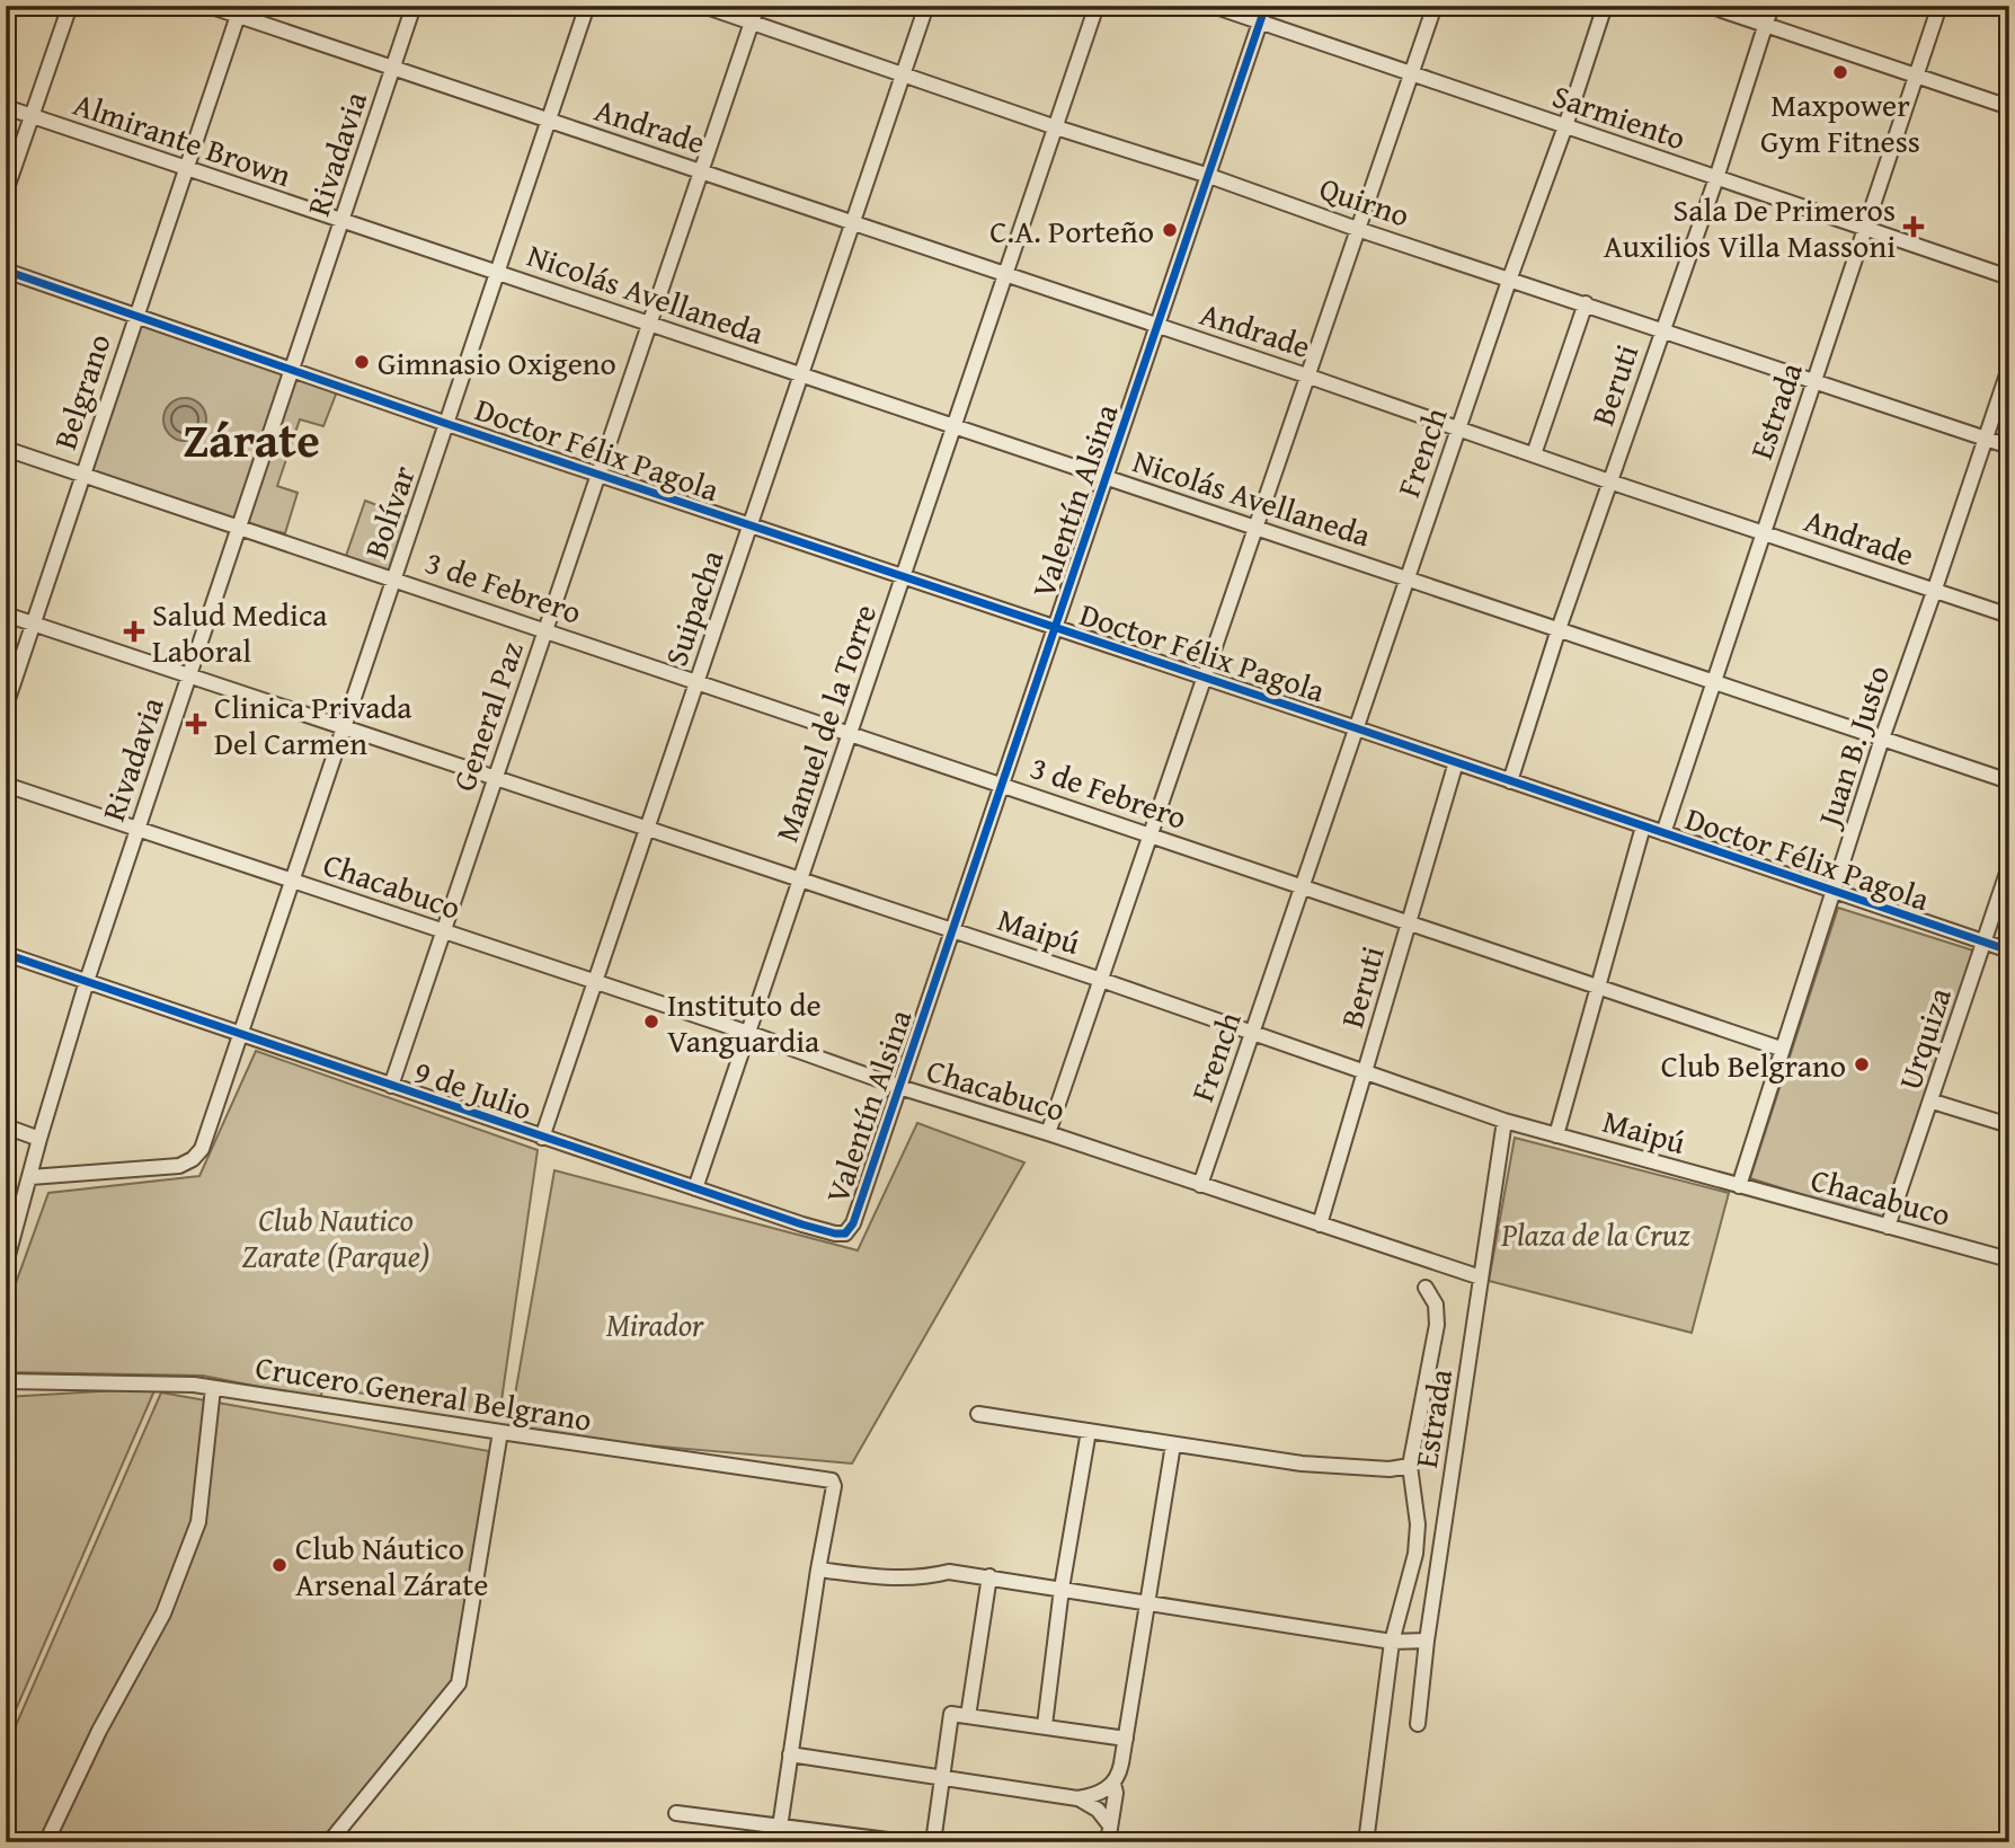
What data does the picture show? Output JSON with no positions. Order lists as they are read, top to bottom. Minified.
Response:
{"streets":{"street":["Sarmiento","Andrade","Almirante Brown","Rivadavia","Quirno","Nicolás Avellaneda","Beruti","Belgrano","Estrada","Doctor Félix Pagola","French","Valentín Alsina","Bolívar","3 de Febrero","Suipacha","General Paz","Manuel de la Torre","Juan B. Justo","Chacabuco","Maipú","Urquiza","9 de Julio","Crucero General Belgrano"]},"crossings":[["Sarmiento","Beruti"],["Sarmiento","Estrada"],["Sarmiento","French"],["Sarmiento","Valentín Alsina"],["Andrade","Rivadavia"],["Andrade","Beruti"],["Andrade","Belgrano"],["Andrade","Estrada"],["Andrade","French"],["Andrade","Valentín Alsina"],["Andrade","Bolívar"],["Andrade","Suipacha"],["Andrade","General Paz"],["Andrade","Manuel de la Torre"],["Andrade","Juan B. Justo"],["Almirante Brown","Rivadavia"],["Almirante Brown","Nicolás Avellaneda"],["Almirante Brown","Belgrano"],["Rivadavia","Nicolás Avellaneda"],["Rivadavia","Doctor Félix Pagola"],["Rivadavia","Bolívar"],["Rivadavia","3 de Febrero"],["Rivadavia","Chacabuco"],["Rivadavia","Maipú"],["Rivadavia","9 de Julio"],["Quirno","Beruti"],["Quirno","Estrada"],["Quirno","French"],["Quirno","Valentín Alsina"],["Quirno","Suipacha"],["Quirno","General Paz"],["Quirno","Manuel de la Torre"],["Quirno","Juan B. Justo"],["Nicolás Avellaneda","Beruti"],["Nicolás Avellaneda","Estrada"],["Nicolás Avellaneda","French"],["Nicolás Avellaneda","Valentín Alsina"],["Nicolás Avellaneda","Bolívar"],["Nicolás Avellaneda","Suipacha"],["Nicolás Avellaneda","General Paz"],["Nicolás Avellaneda","Manuel de la Torre"],["Nicolás Avellaneda","Juan B. Justo"],["Beruti","Doctor Félix Pagola"],["Beruti","3 de Febrero"],["Beruti","Chacabuco"],["Beruti","Maipú"],["Belgrano","Doctor Félix Pagola"],["Belgrano","3 de Febrero"],["Belgrano","Maipú"],["Estrada","Doctor Félix Pagola"],["Estrada","Chacabuco"],["Estrada","Maipú"],["Doctor Félix Pagola","French"],["Doctor Félix Pagola","Valentín Alsina"],["Doctor Félix Pagola","Bolívar"],["Doctor Félix Pagola","Suipacha"],["Doctor Félix Pagola","General Paz"],["Doctor Félix Pagola","Manuel de la Torre"],["Doctor Félix Pagola","Juan B. Justo"],["Doctor Félix Pagola","Urquiza"],["French","3 de Febrero"],["French","Chacabuco"],["French","Maipú"],["Valentín Alsina","3 de Febrero"],["Valentín Alsina","Chacabuco"],["Valentín Alsina","Maipú"],["Valentín Alsina","9 de Julio"],["Bolívar","3 de Febrero"],["Bolívar","Chacabuco"],["Bolívar","Maipú"],["Bolívar","9 de Julio"],["3 de Febrero","Suipacha"],["3 de Febrero","General Paz"],["3 de Febrero","Manuel de la Torre"],["3 de Febrero","Juan B. Justo"],["Suipacha","Chacabuco"],["Suipacha","Maipú"],["Suipacha","9 de Julio"],["General Paz","Chacabuco"],["General Paz","Maipú"],["General Paz","9 de Julio"],["Manuel de la Torre","Chacabuco"],["Manuel de la Torre","Maipú"],["Manuel de la Torre","9 de Julio"],["Juan B. Justo","Chacabuco"],["Juan B. Justo","Maipú"],["Chacabuco","Maipú"],["Chacabuco","Urquiza"]],"districts":["Zárate"],"parks":["Club Nautico Zarate (Parque)","Plaza de la Cruz","Mirador"],"places":{"other":["Maxpower Gym Fitness","C.A. Porteño","Gimnasio Oxigeno","Instituto de Vanguardia","Club Belgrano","Club Náutico Arsenal Zárate"],"health":["Sala De Primeros Auxilios Villa Massoni","Salud Medica Laboral","Clinica Privada Del Carmen"]}}
